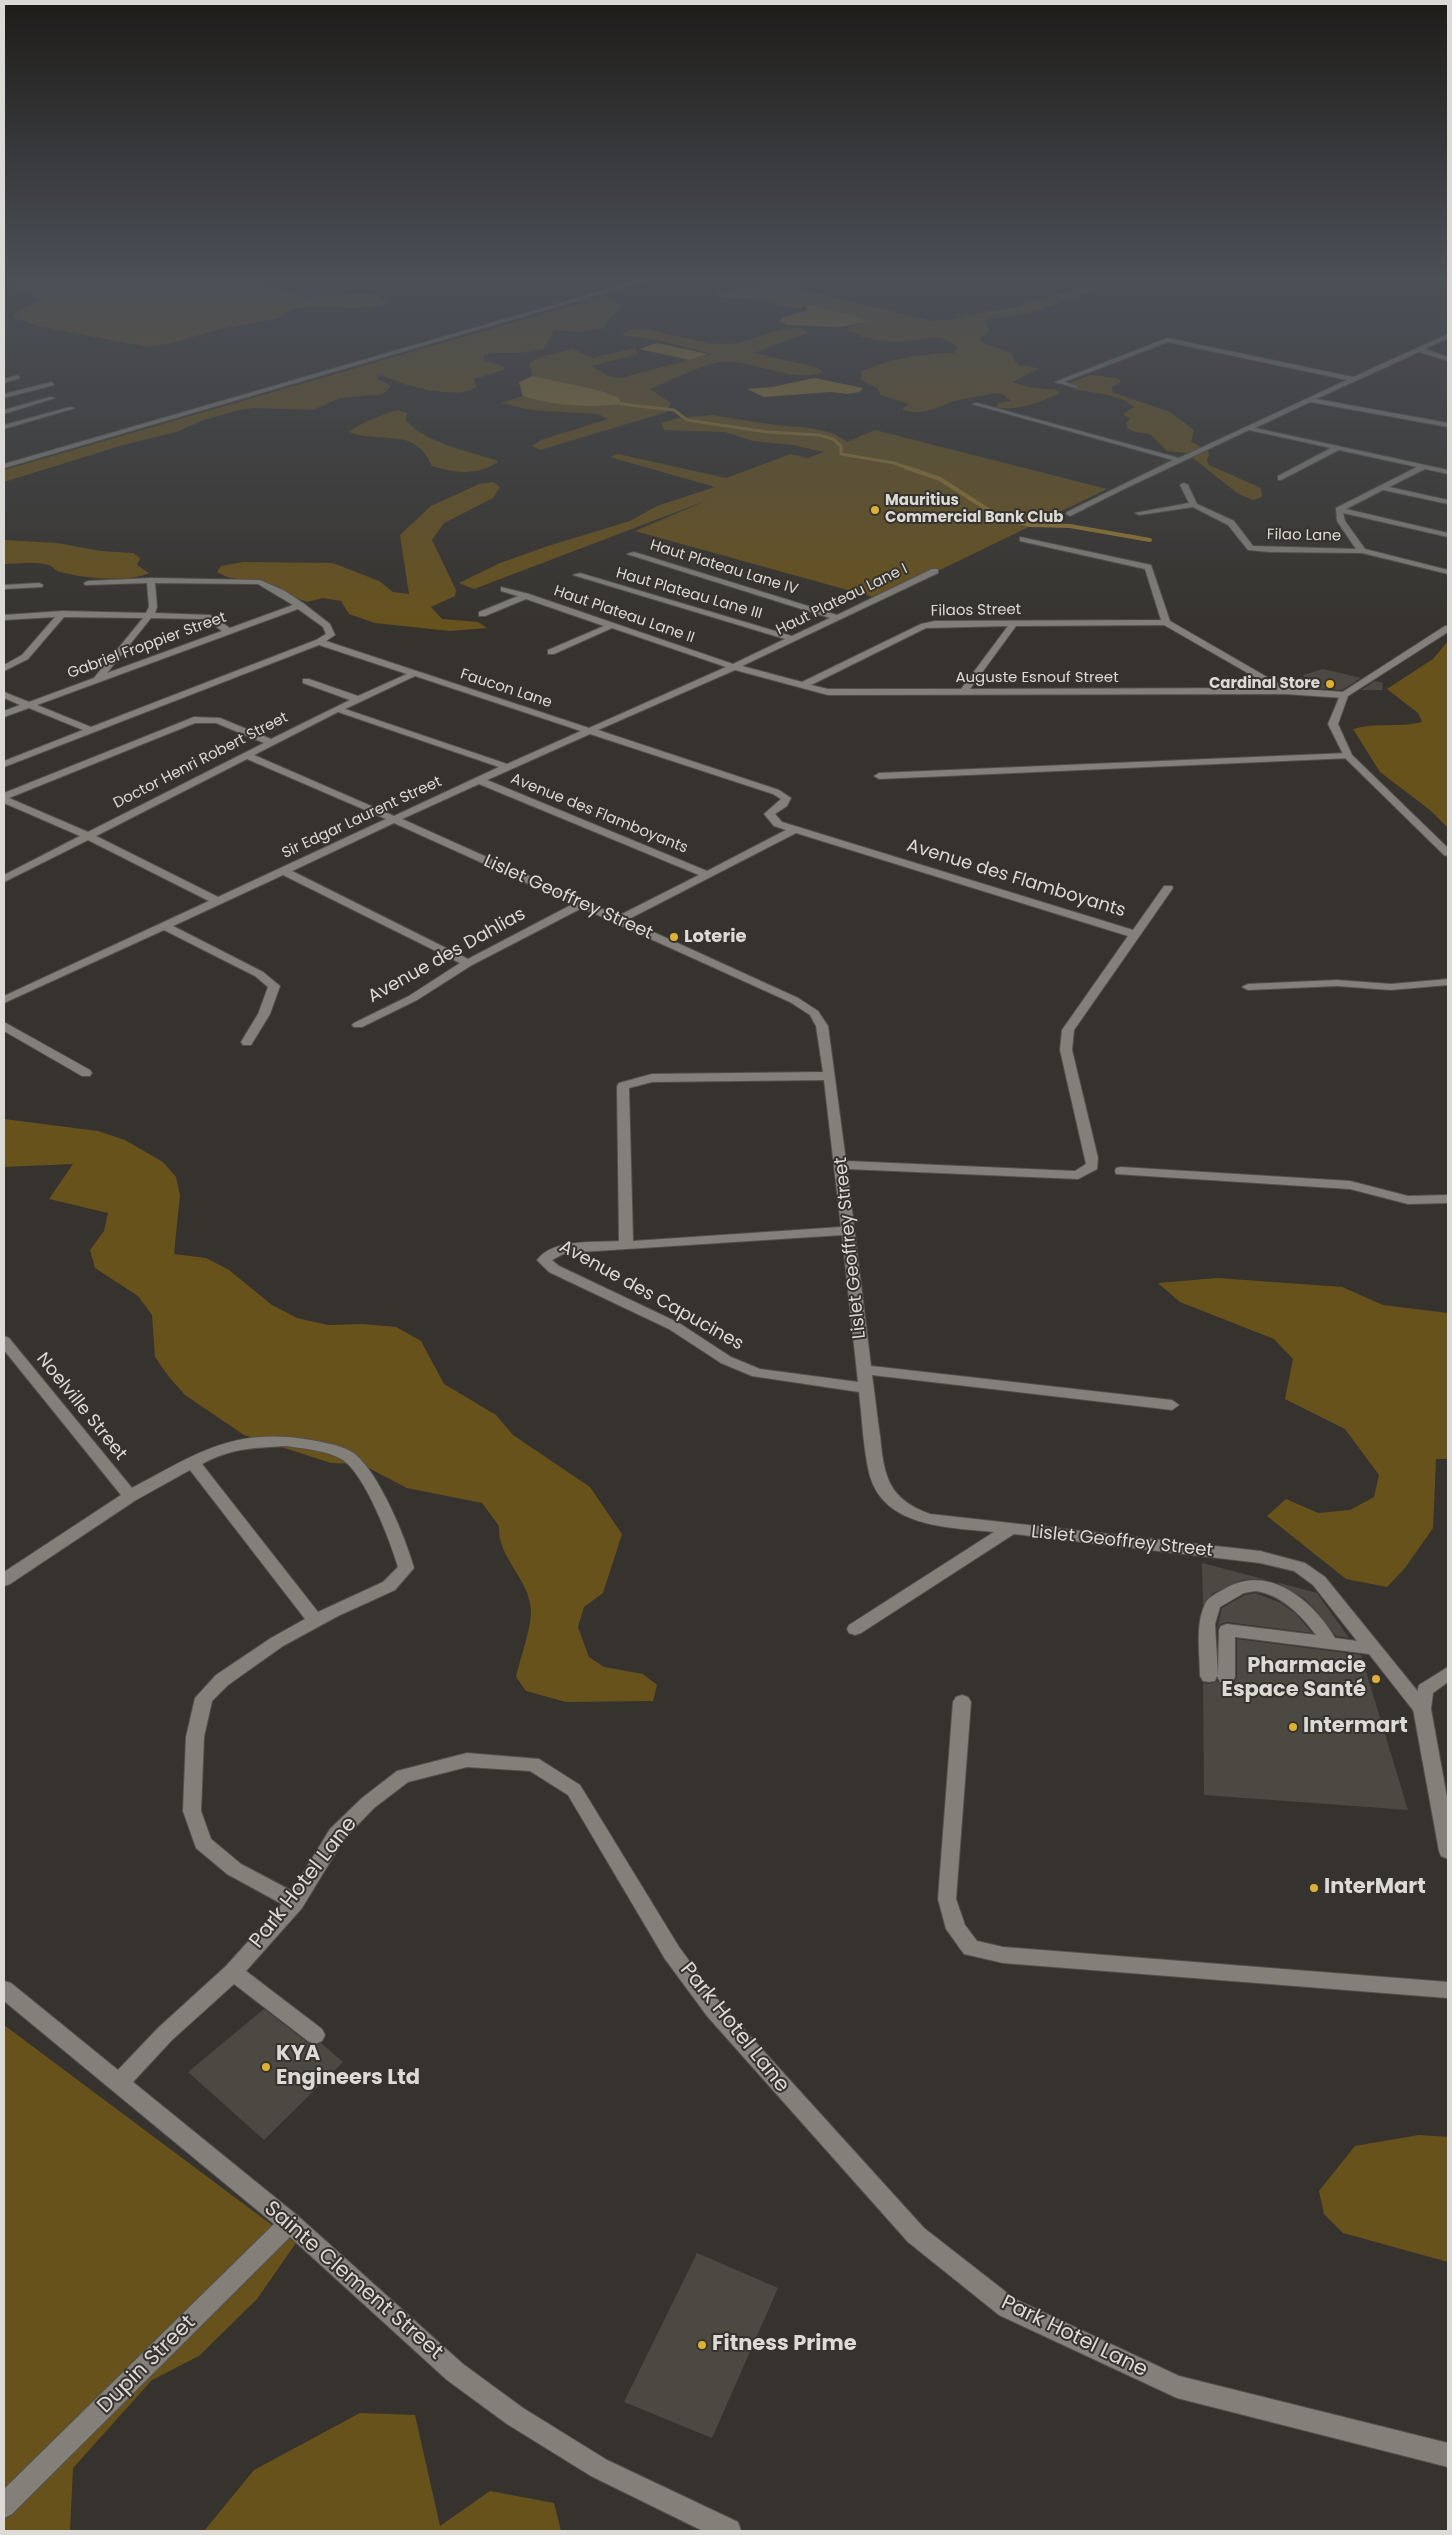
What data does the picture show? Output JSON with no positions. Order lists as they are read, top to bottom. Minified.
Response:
{"streets":{"street":["Filao Lane","Haut Plateau Lane IV","Haut Plateau Lane III","Haut Plateau Lane I","Filaos Street","Haut Plateau Lane II","Gabriel Froppier Street","Auguste Esnouf Street","Faucon Lane","Doctor Henri Robert Street","Avenue des Flamboyants","Sir Edgar Laurent Street","Lislet Geoffrey Street","Avenue des Dahlias","Avenue des Capucines","Noelville Street","Park Hotel Lane","Sainte Clement Street","Dupin Street"]},"crossings":[["Haut Plateau Lane IV","Haut Plateau Lane I"],["Haut Plateau Lane III","Haut Plateau Lane I"],["Haut Plateau Lane I","Haut Plateau Lane II"],["Haut Plateau Lane I","Auguste Esnouf Street"],["Haut Plateau Lane I","Sir Edgar Laurent Street"],["Filaos Street","Auguste Esnouf Street"],["Haut Plateau Lane II","Auguste Esnouf Street"],["Haut Plateau Lane II","Sir Edgar Laurent Street"],["Auguste Esnouf Street","Sir Edgar Laurent Street"],["Faucon Lane","Doctor Henri Robert Street"],["Faucon Lane","Avenue des Flamboyants"],["Faucon Lane","Sir Edgar Laurent Street"],["Doctor Henri Robert Street","Lislet Geoffrey Street"],["Avenue des Flamboyants","Sir Edgar Laurent Street"],["Avenue des Flamboyants","Lislet Geoffrey Street"],["Sir Edgar Laurent Street","Lislet Geoffrey Street"],["Lislet Geoffrey Street","Avenue des Dahlias"],["Lislet Geoffrey Street","Avenue des Capucines"],["Park Hotel Lane","Sainte Clement Street"],["Sainte Clement Street","Dupin Street"]],"places":["Mauritius Commercial Bank Club","Cardinal Store","Loterie","Pharmacie Espace Santé","Intermart","InterMart","KYA Engineers Ltd","Fitness Prime"]}
